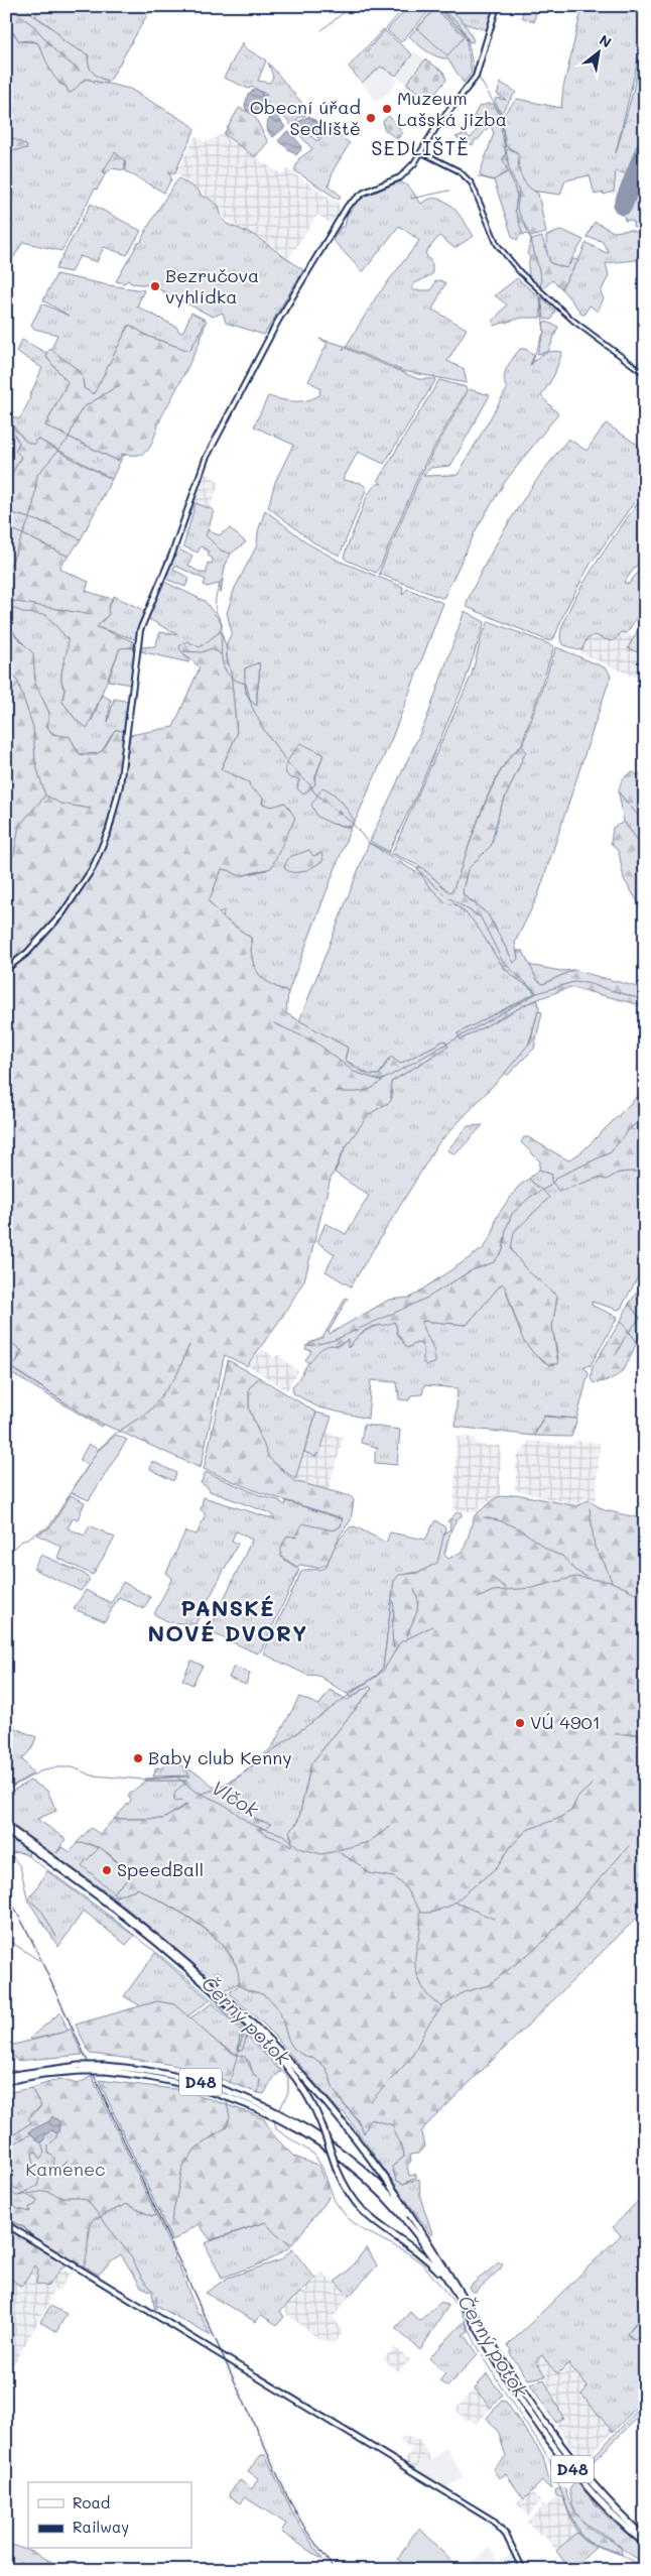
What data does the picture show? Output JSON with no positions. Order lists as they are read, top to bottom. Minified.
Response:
{"streets":{"highway":["D48"]},"districts":["SEDLIŠTĚ","PANSKÉ NOVÉ DVORY"],"water":["Vlčok","Černý potok"],"parks":["Kamenec"],"places":["Muzeum Lašská jizba","Obecní úřad Sedliště","Bezručova vyhlídka","VÚ 4901","Baby club Kenny","SpeedBall"],"legend":["Road","Railway"],"north":"top right"}
